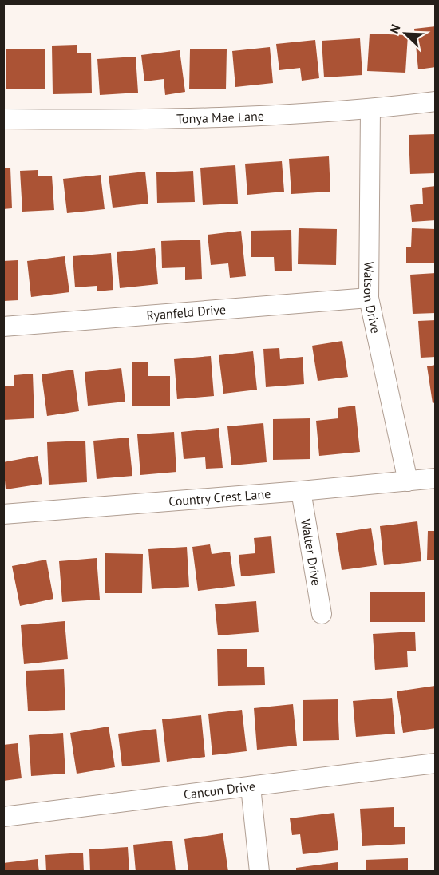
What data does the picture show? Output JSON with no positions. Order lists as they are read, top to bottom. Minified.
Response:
{"streets":{"street":["Tonya Mae Lane","Watson Drive","Ryanfeld Drive","Country Crest Lane","Walter Drive","Cancun Drive"]},"crossings":[["Tonya Mae Lane","Watson Drive"],["Watson Drive","Ryanfeld Drive"],["Watson Drive","Country Crest Lane"],["Country Crest Lane","Walter Drive"]],"north":"top left"}
